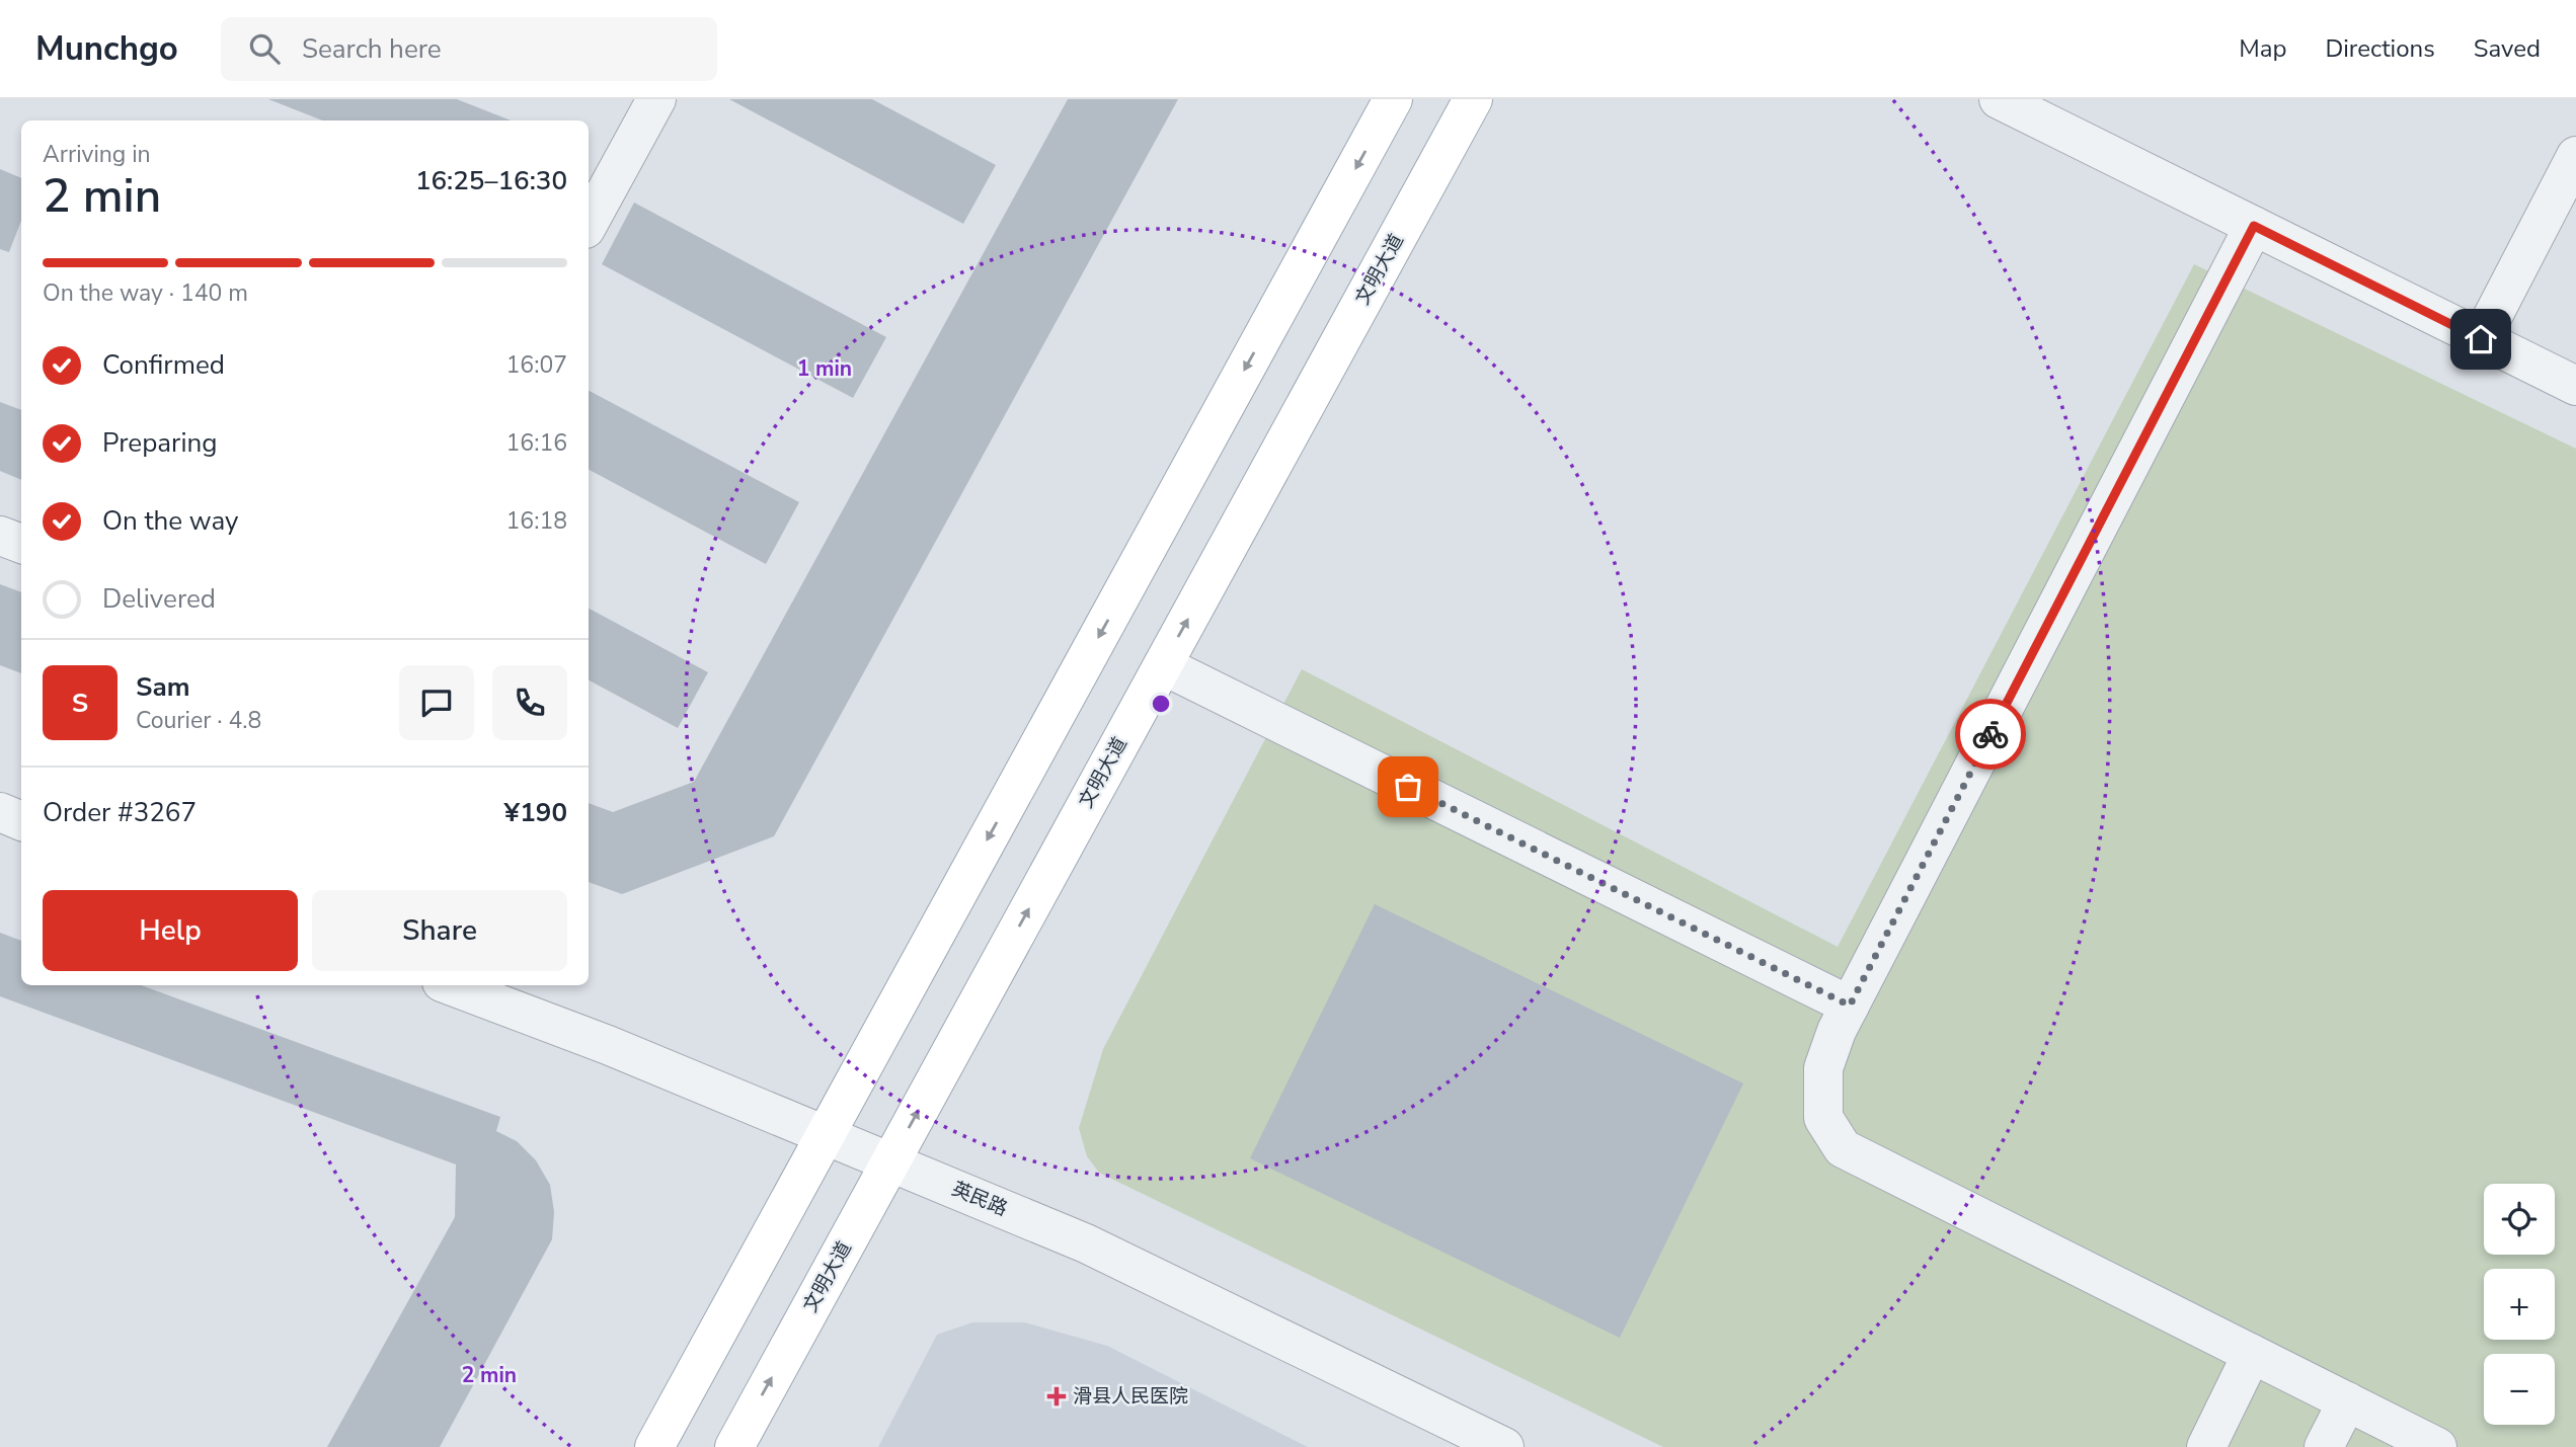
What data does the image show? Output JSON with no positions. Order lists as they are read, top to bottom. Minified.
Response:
{"streets":{"main road":["文明大道"],"street":["英民路"]},"crossings":[["文明大道","英民路"]],"places":{"health":["滑县人民医院"]},"page":{"header":"Munchgo","search":"Search here","nav":["Map","Directions","Saved"],"heading":["2 min","Arriving in","16:25–16:30"],"panel":["Sam","Courier · 4.8","Order #3267","¥190"],"bar":"On the way · 140 m","list":[["Confirmed","16:07"],["Preparing","16:16"],["On the way","16:18"],"Delivered"],"round":"S","buttons":["Help","Share"],"map_buttons":["+","−"]},"rings":["1 min","2 min"]}
